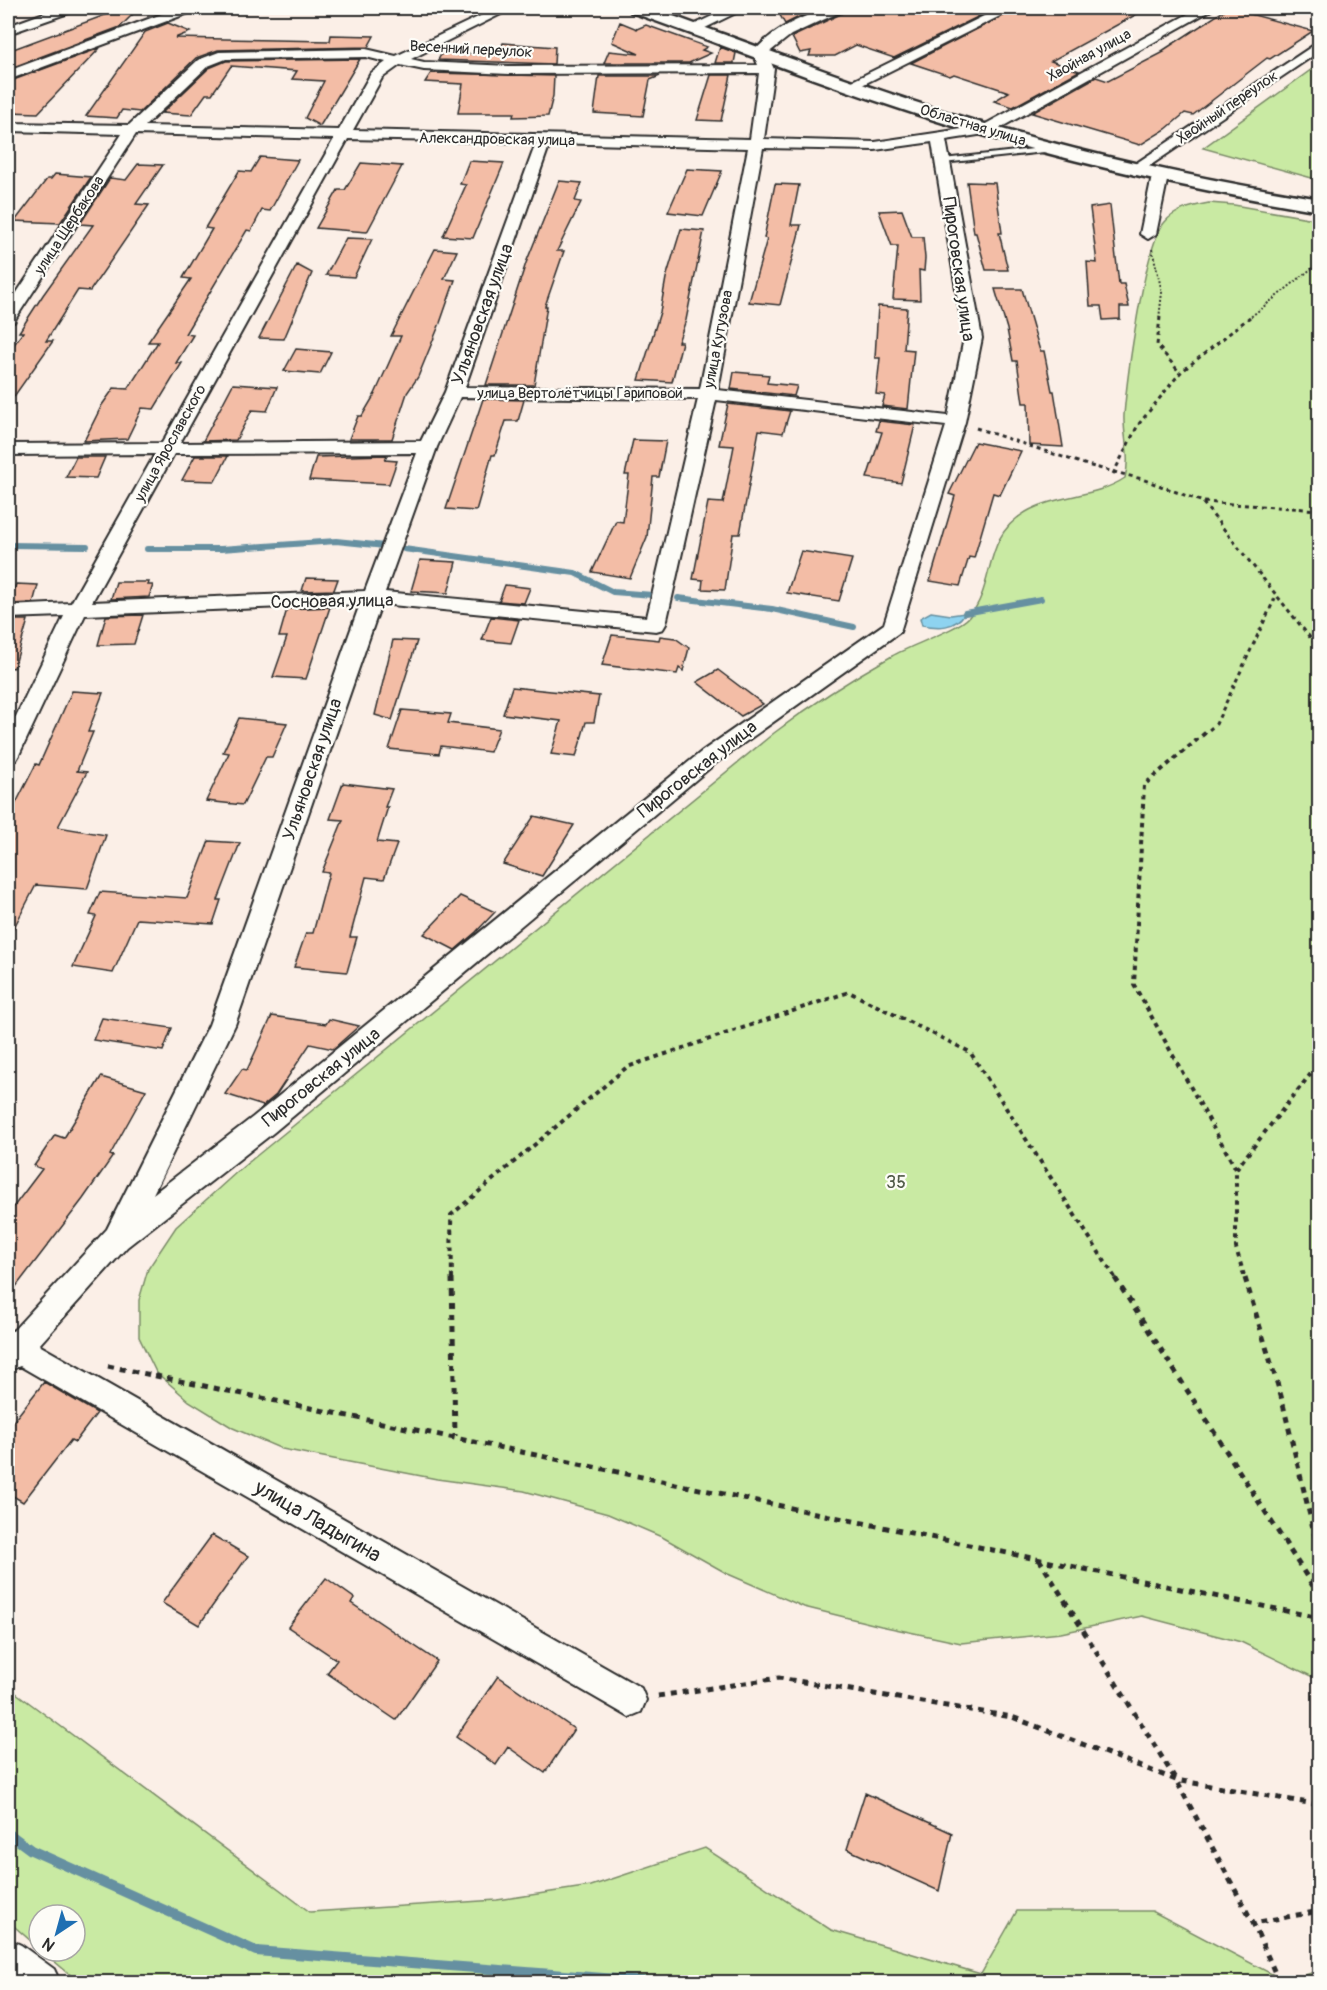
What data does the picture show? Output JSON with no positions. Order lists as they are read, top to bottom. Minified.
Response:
{"streets":{"main road":["Областная улица"],"street":["Весенний переулок","Хвойная улица","Хвойный переулок","Александровская улица","улица Щербакова","Пироговская улица","Ульяновская улица","улица Кутузова","улица Вертолётчицы Гариповой","улица Ярославского","Сосновая улица","улица Ладыгина"]},"crossings":[["Весенний переулок","Областная улица"],["Весенний переулок","Александровская улица"],["Весенний переулок","улица Щербакова"],["Весенний переулок","улица Кутузова"],["Весенний переулок","улица Ярославского"],["Хвойная улица","Областная улица"],["Хвойная улица","Александровская улица"],["Хвойный переулок","Областная улица"],["Областная улица","Александровская улица"],["Областная улица","улица Кутузова"],["Александровская улица","улица Щербакова"],["Александровская улица","Пироговская улица"],["Александровская улица","Ульяновская улица"],["Александровская улица","улица Кутузова"],["Александровская улица","улица Ярославского"],["Пироговская улица","Ульяновская улица"],["Пироговская улица","улица Вертолётчицы Гариповой"],["Ульяновская улица","улица Вертолётчицы Гариповой"],["Ульяновская улица","Сосновая улица"],["Ульяновская улица","улица Ладыгина"],["улица Кутузова","улица Вертолётчицы Гариповой"],["улица Кутузова","Сосновая улица"],["улица Ярославского","Сосновая улица"]],"parks":["35"],"north":"bottom left"}
